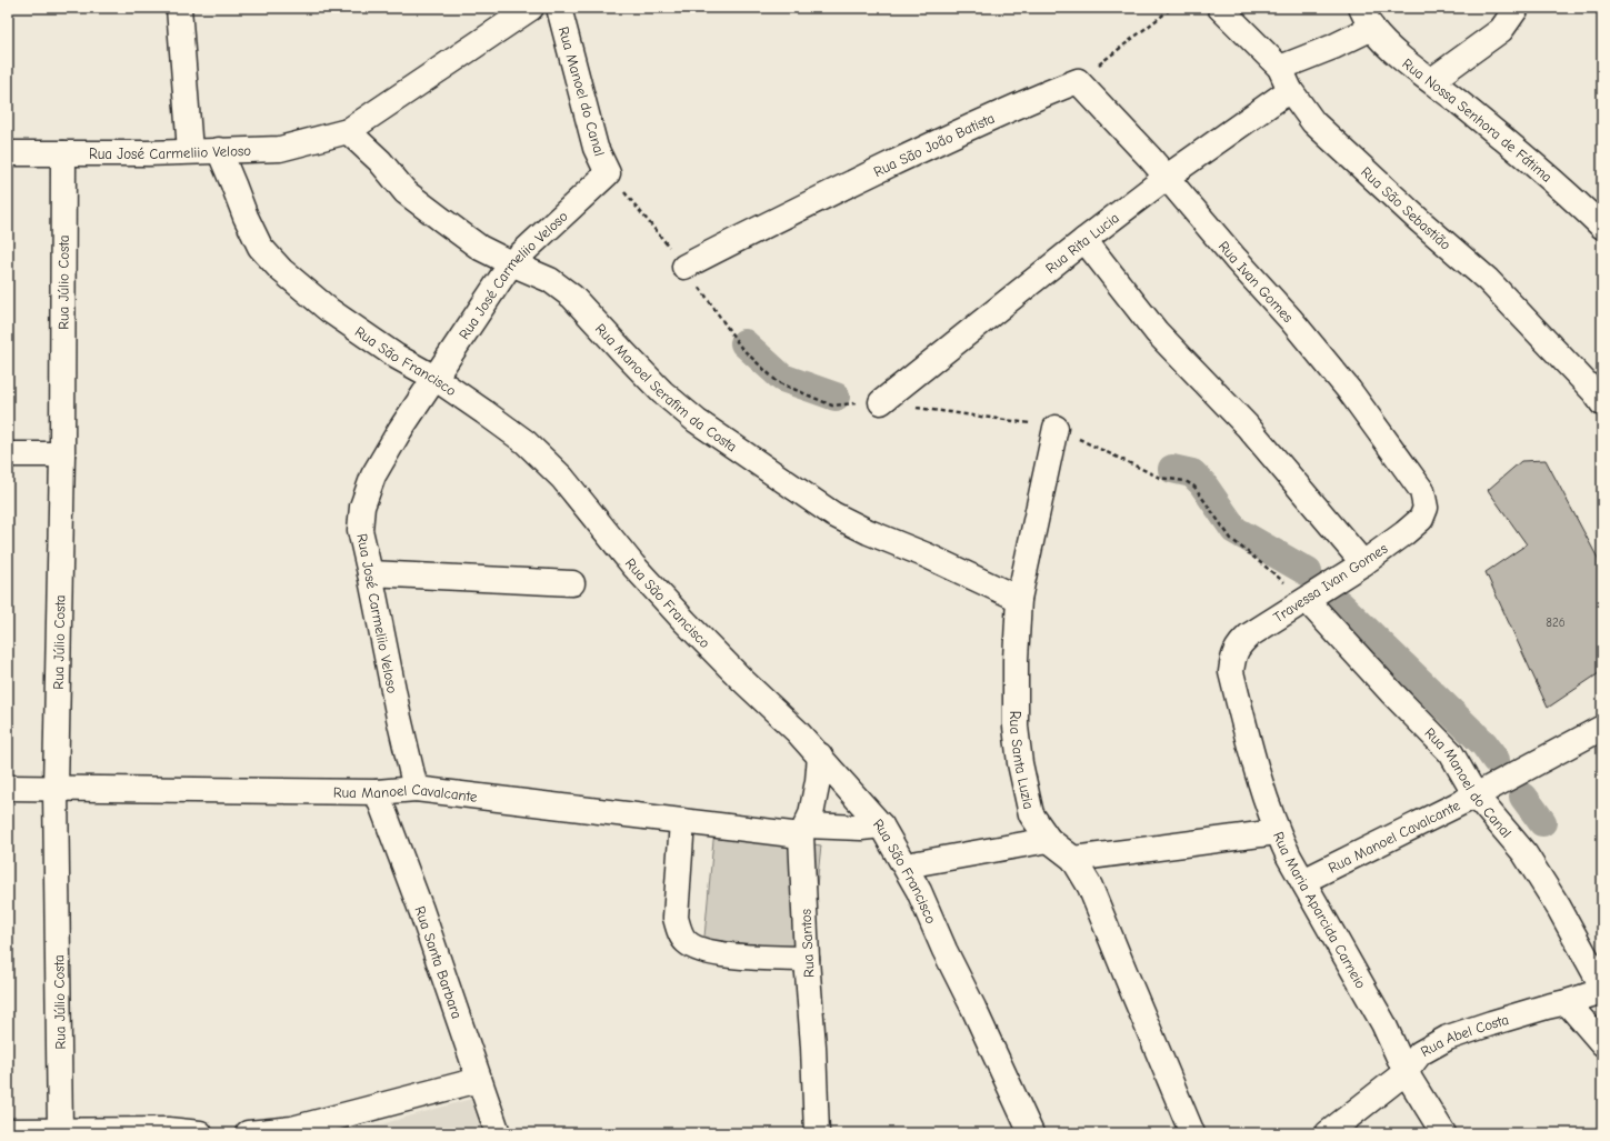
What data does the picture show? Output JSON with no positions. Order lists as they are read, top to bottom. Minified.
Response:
{"streets":{"street":["Rua Manoel do Canal","Rua Nossa Senhora de Fátima","Rua São João Batista","Rua José Carmeliio Veloso","Rua São Sebastião","Rua Rita Lucia","Rua Ivan Gomes","Rua Júlio Costa","Rua São Francisco","Rua Manoel Serafim da Costa","Travessa Ivan Gomes","Rua Santa Luzia","Rua Manoel Cavalcante","Rua Maria Aparcida Carneio","Rua Santos","Rua Santa Barbara","Rua Abel Costa"]},"crossings":[["Rua Manoel do Canal","Rua José Carmeliio Veloso"],["Rua Manoel do Canal","Travessa Ivan Gomes"],["Rua Manoel do Canal","Rua Manoel Cavalcante"],["Rua São João Batista","Rua Ivan Gomes"],["Rua José Carmeliio Veloso","Rua Júlio Costa"],["Rua José Carmeliio Veloso","Rua São Francisco"],["Rua José Carmeliio Veloso","Rua Manoel Serafim da Costa"],["Rua José Carmeliio Veloso","Rua Manoel Cavalcante"],["Rua São Sebastião","Rua Rita Lucia"],["Rua Rita Lucia","Rua Ivan Gomes"],["Rua Ivan Gomes","Travessa Ivan Gomes"],["Rua Júlio Costa","Rua Manoel Cavalcante"],["Rua São Francisco","Rua Manoel Cavalcante"],["Rua São Francisco","Rua Santos"],["Rua Manoel Serafim da Costa","Rua Santa Luzia"],["Travessa Ivan Gomes","Rua Maria Aparcida Carneio"],["Rua Manoel Cavalcante","Rua Maria Aparcida Carneio"],["Rua Manoel Cavalcante","Rua Santos"],["Rua Manoel Cavalcante","Rua Santa Barbara"],["Rua Maria Aparcida Carneio","Rua Abel Costa"]],"house_numbers":["826"]}
